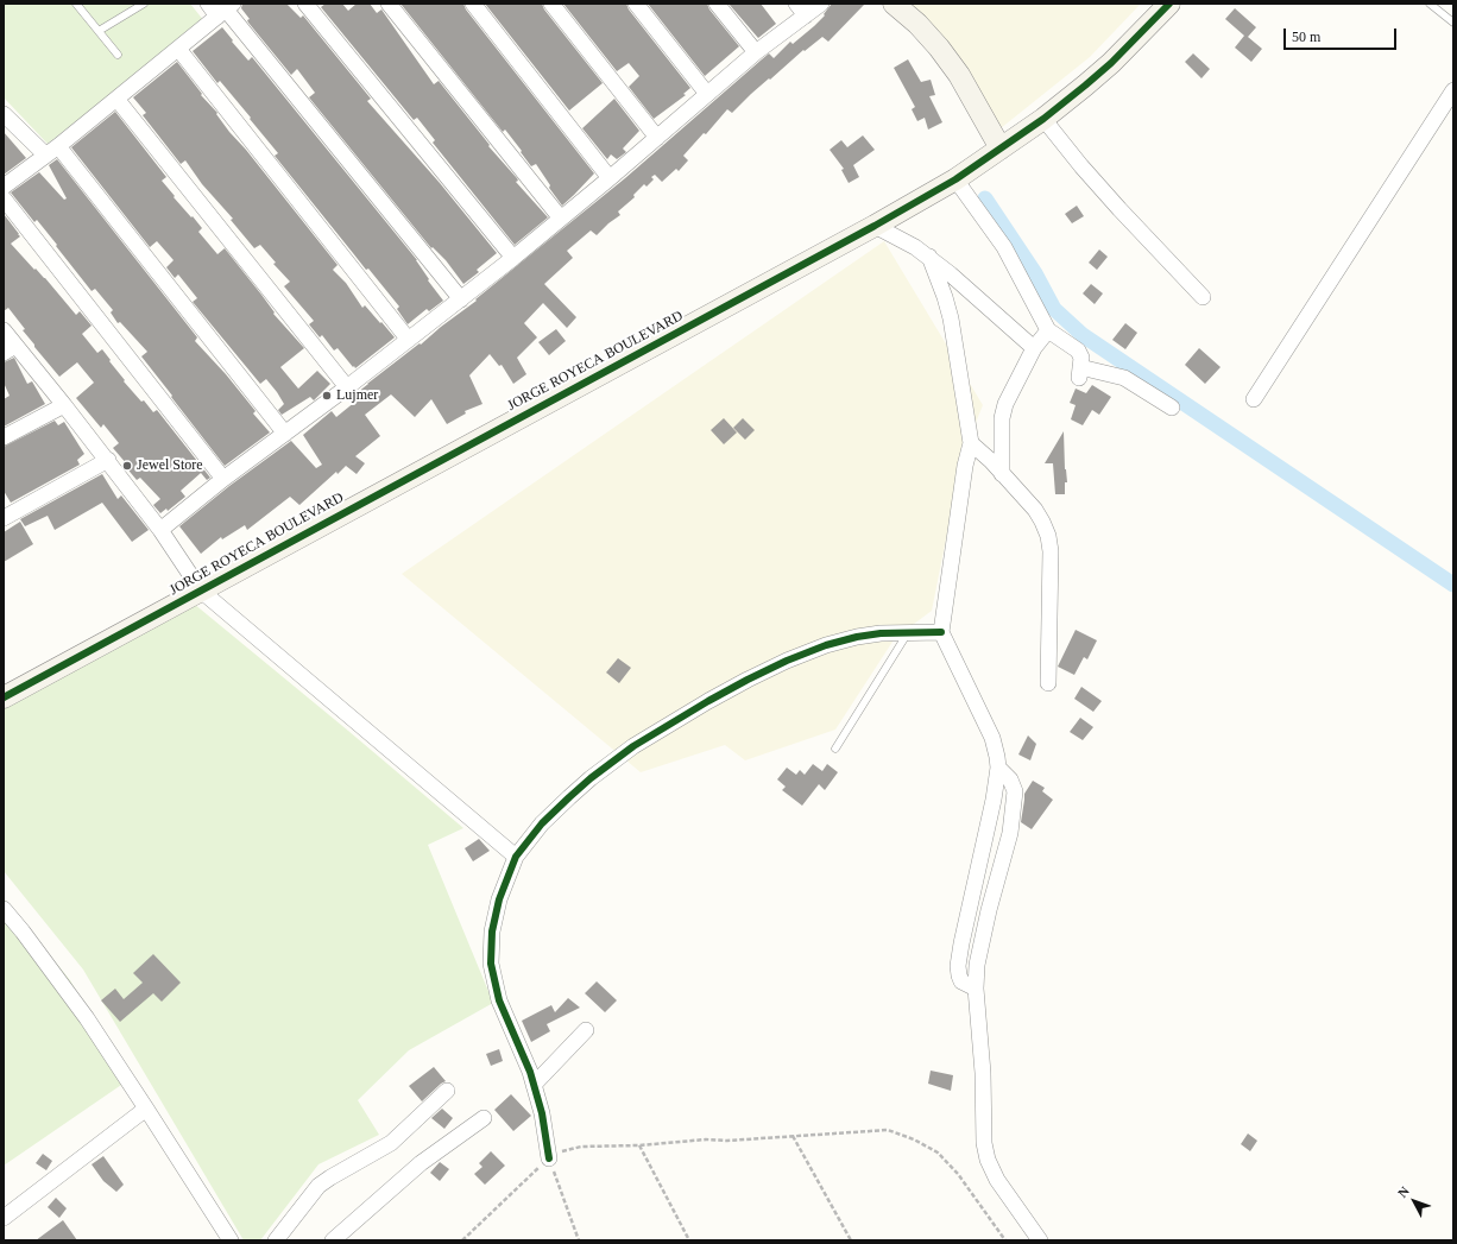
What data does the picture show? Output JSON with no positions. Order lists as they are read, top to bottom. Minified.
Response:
{"streets":{"street":["JORGE ROYECA BOULEVARD"]},"places":["Lujmer","Jewel Store"],"scale_bar":"50 m","north":"top left"}
